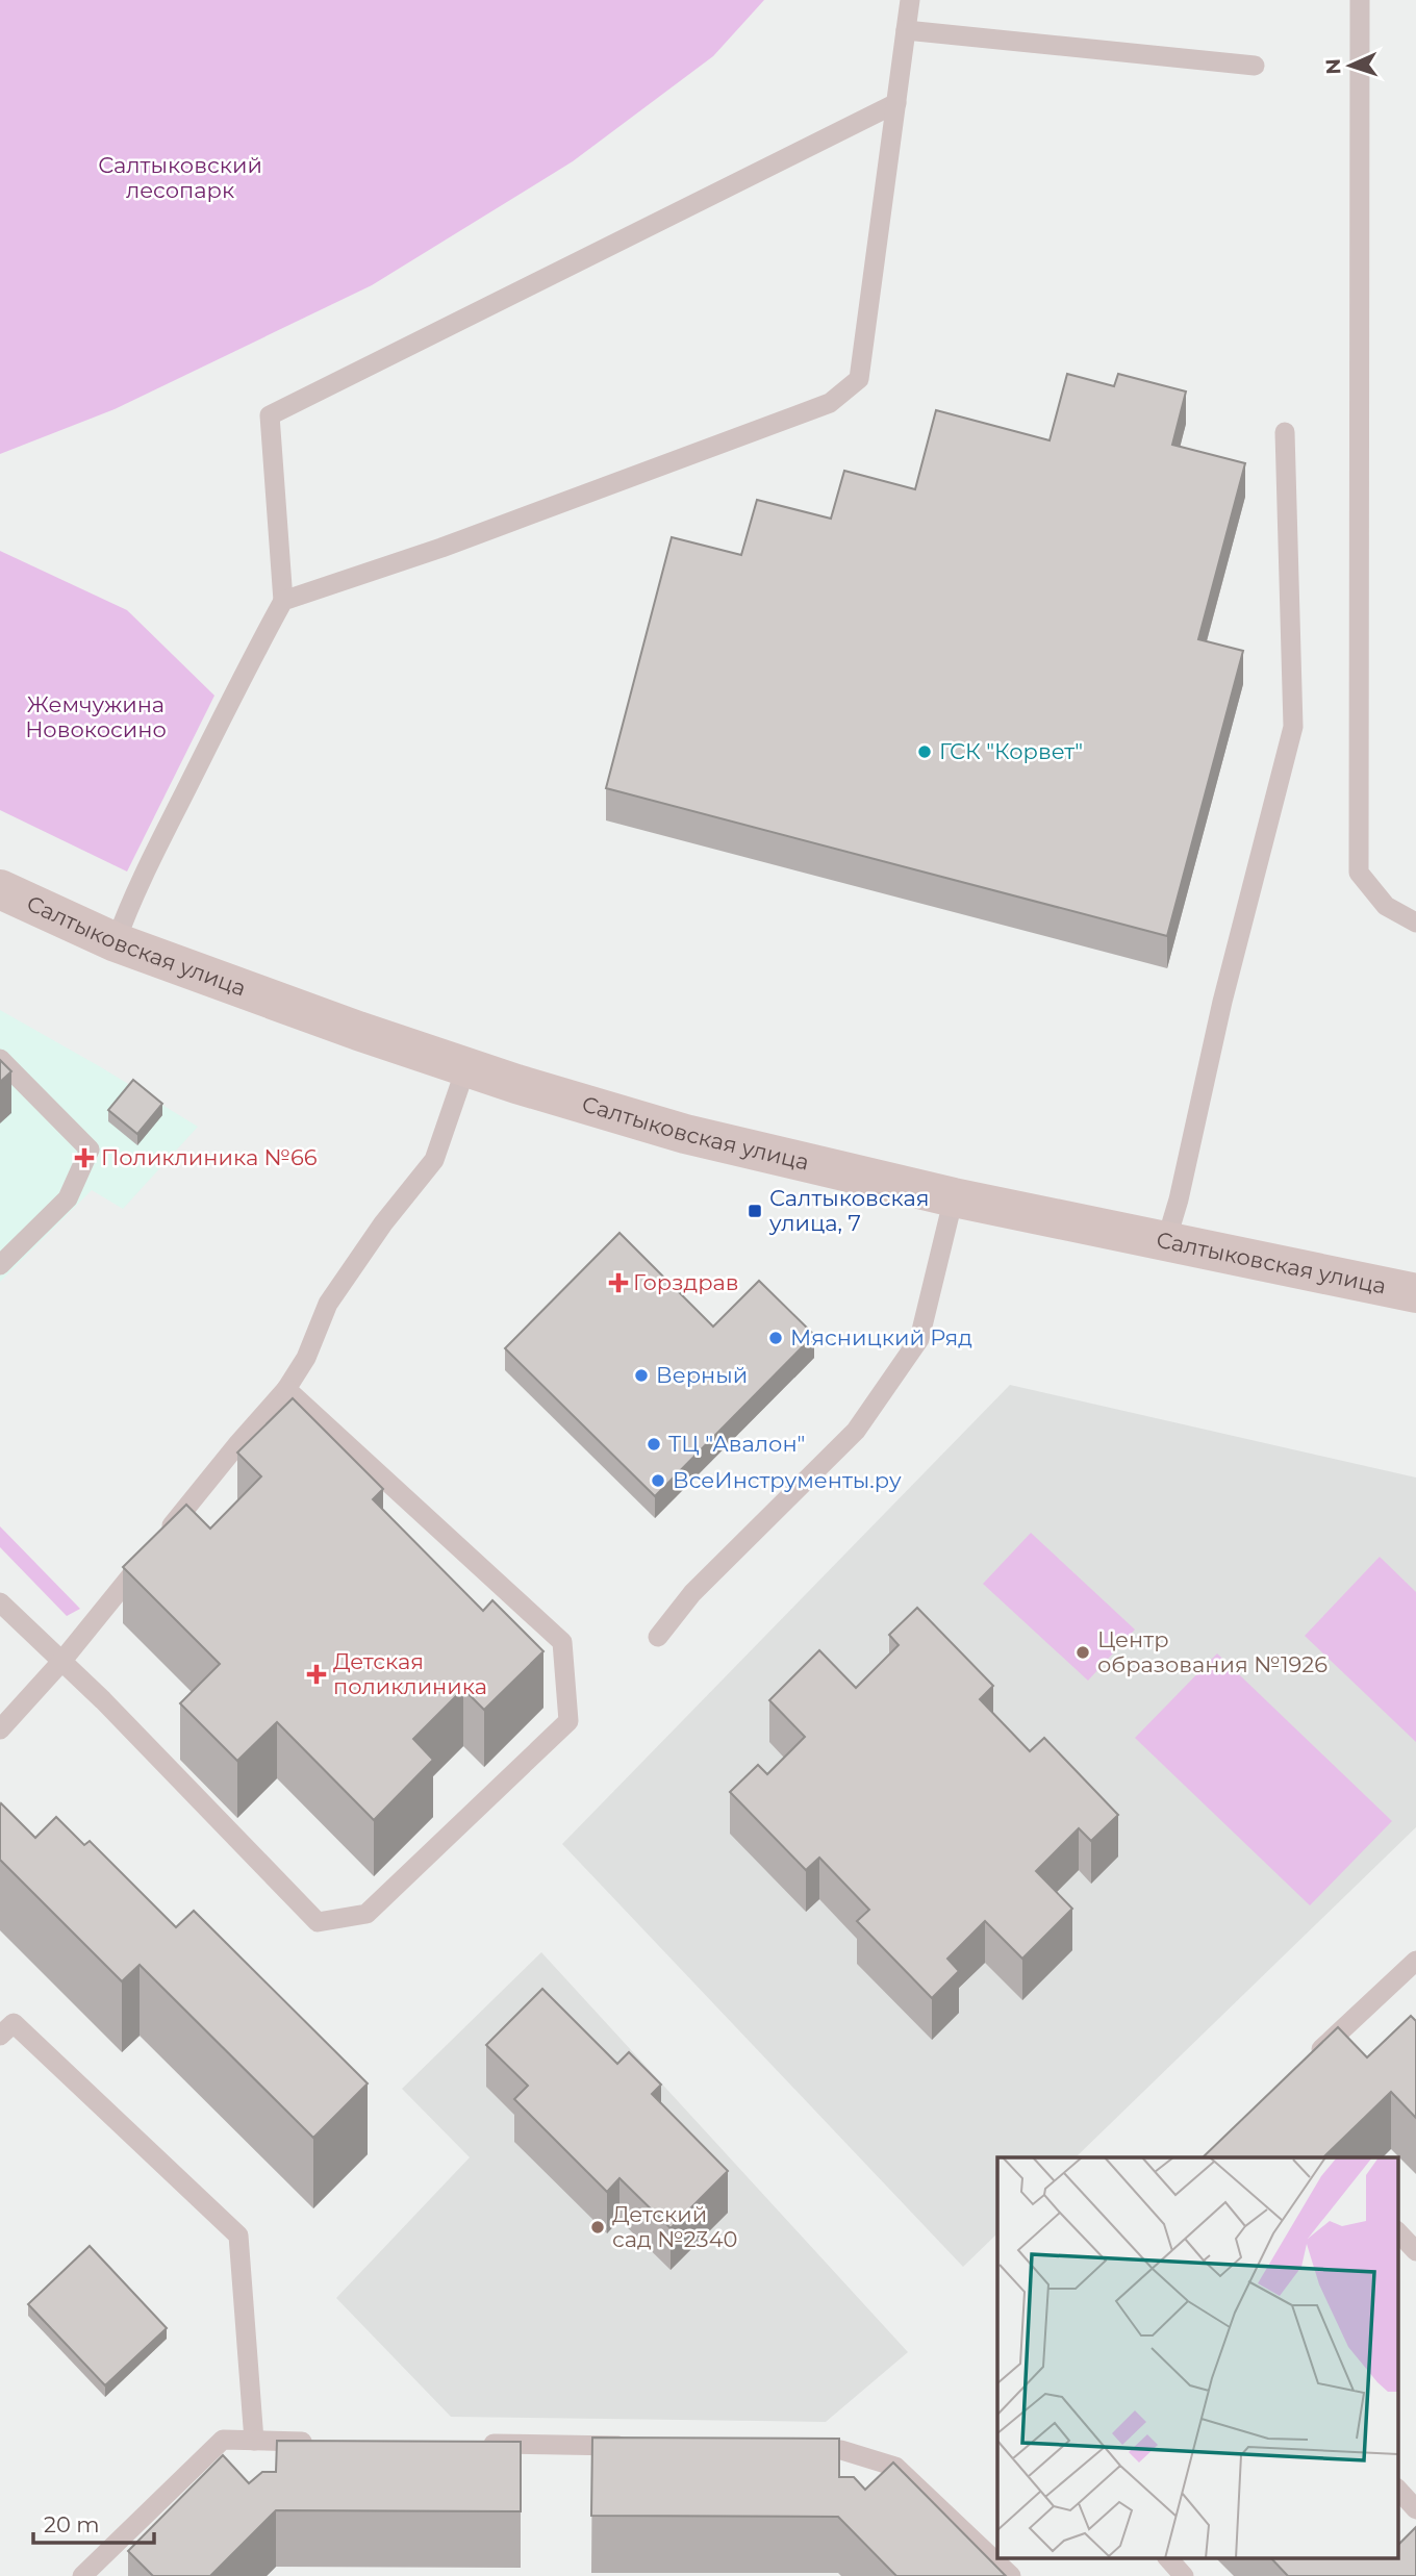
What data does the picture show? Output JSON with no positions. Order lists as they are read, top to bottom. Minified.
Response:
{"streets":{"street":["Салтыковская улица"]},"parks":["Салтыковский лесопарк","Жемчужина Новокосино"],"places":{"other":["ГСК \"Корвет\"","Мясницкий Ряд","Верный","ТЦ \"Авалон\"","ВсеИнструменты.ру","Центр образования №1926","Детский сад №2340"],"health":["Поликлиника №66","Горздрав","Детская поликлиника"],"transit":["Салтыковская улица, 7"]},"scale_bar":"20 m","north":"left"}
